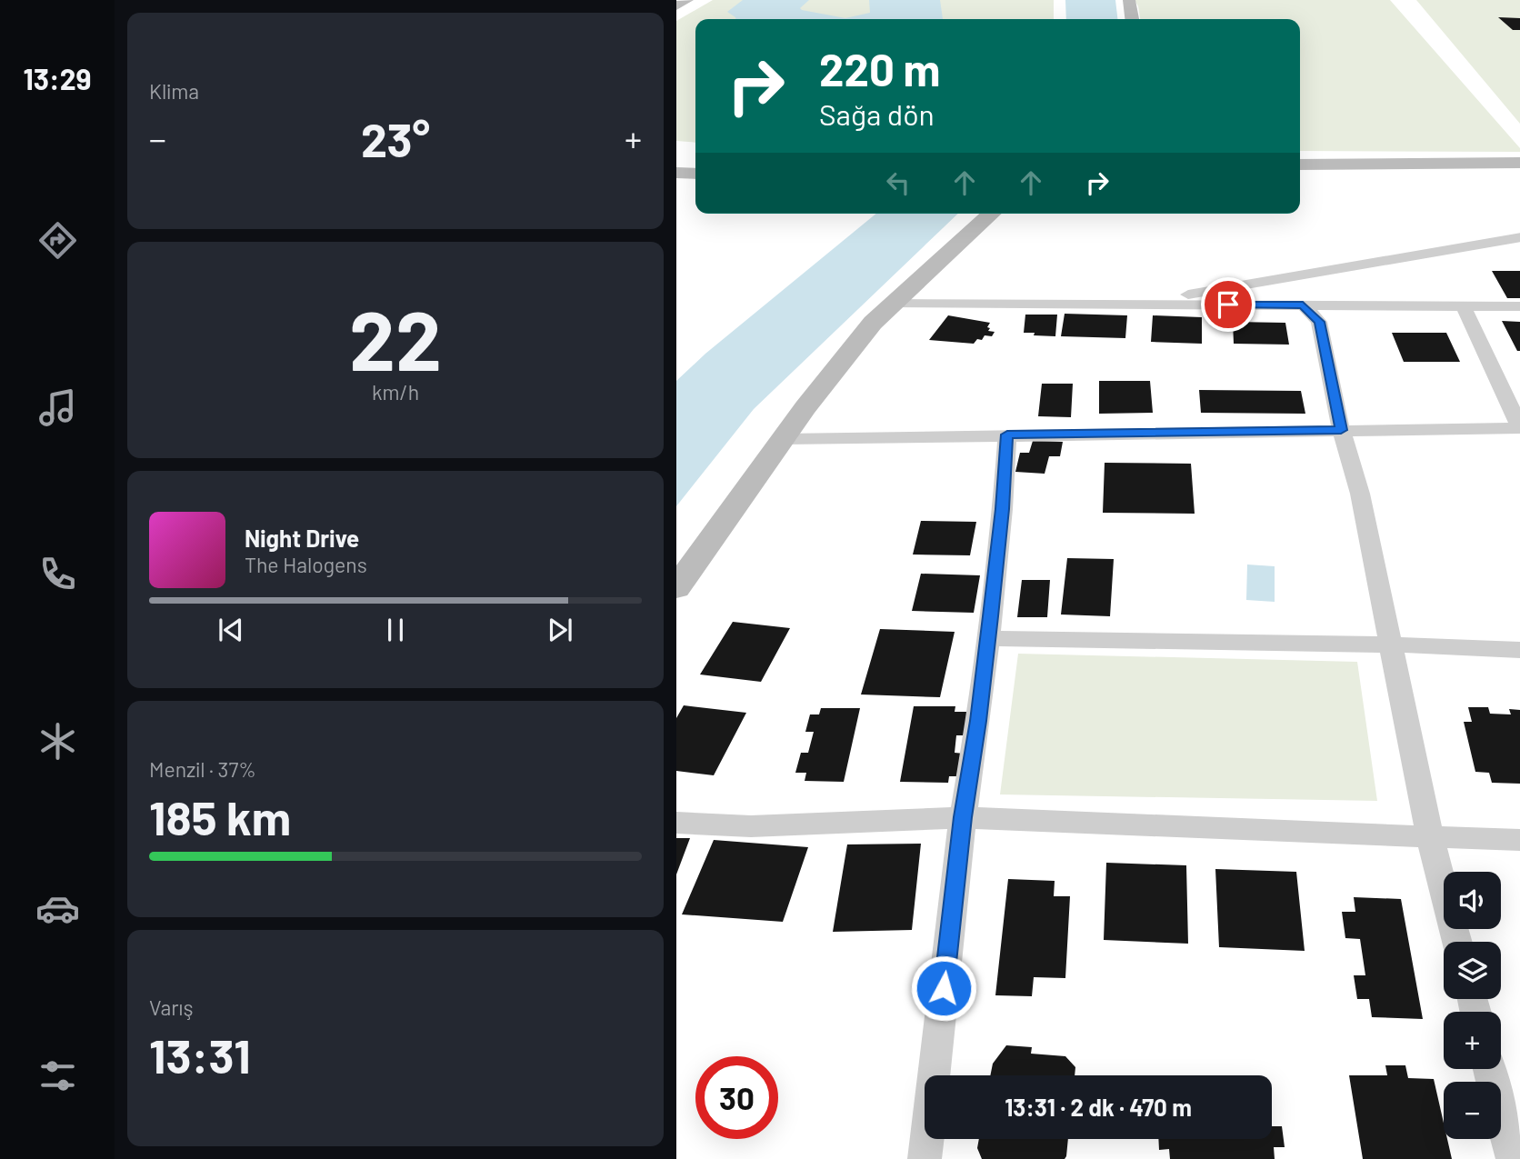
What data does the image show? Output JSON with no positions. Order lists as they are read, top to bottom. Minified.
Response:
{"page":{"tabs":"13:29","tile":["Klima",["22","km/h"],["Menzil · 37%","185 km"],["Varış","13:31"]],"turn":["220 m","Sağa dön"],"heat":["−","23°","+"],"song":["Night Drive","The Halogens"],"map_buttons":["+","−"],"limit":"30","trip":"13:31 · 2 dk · 470 m"}}
